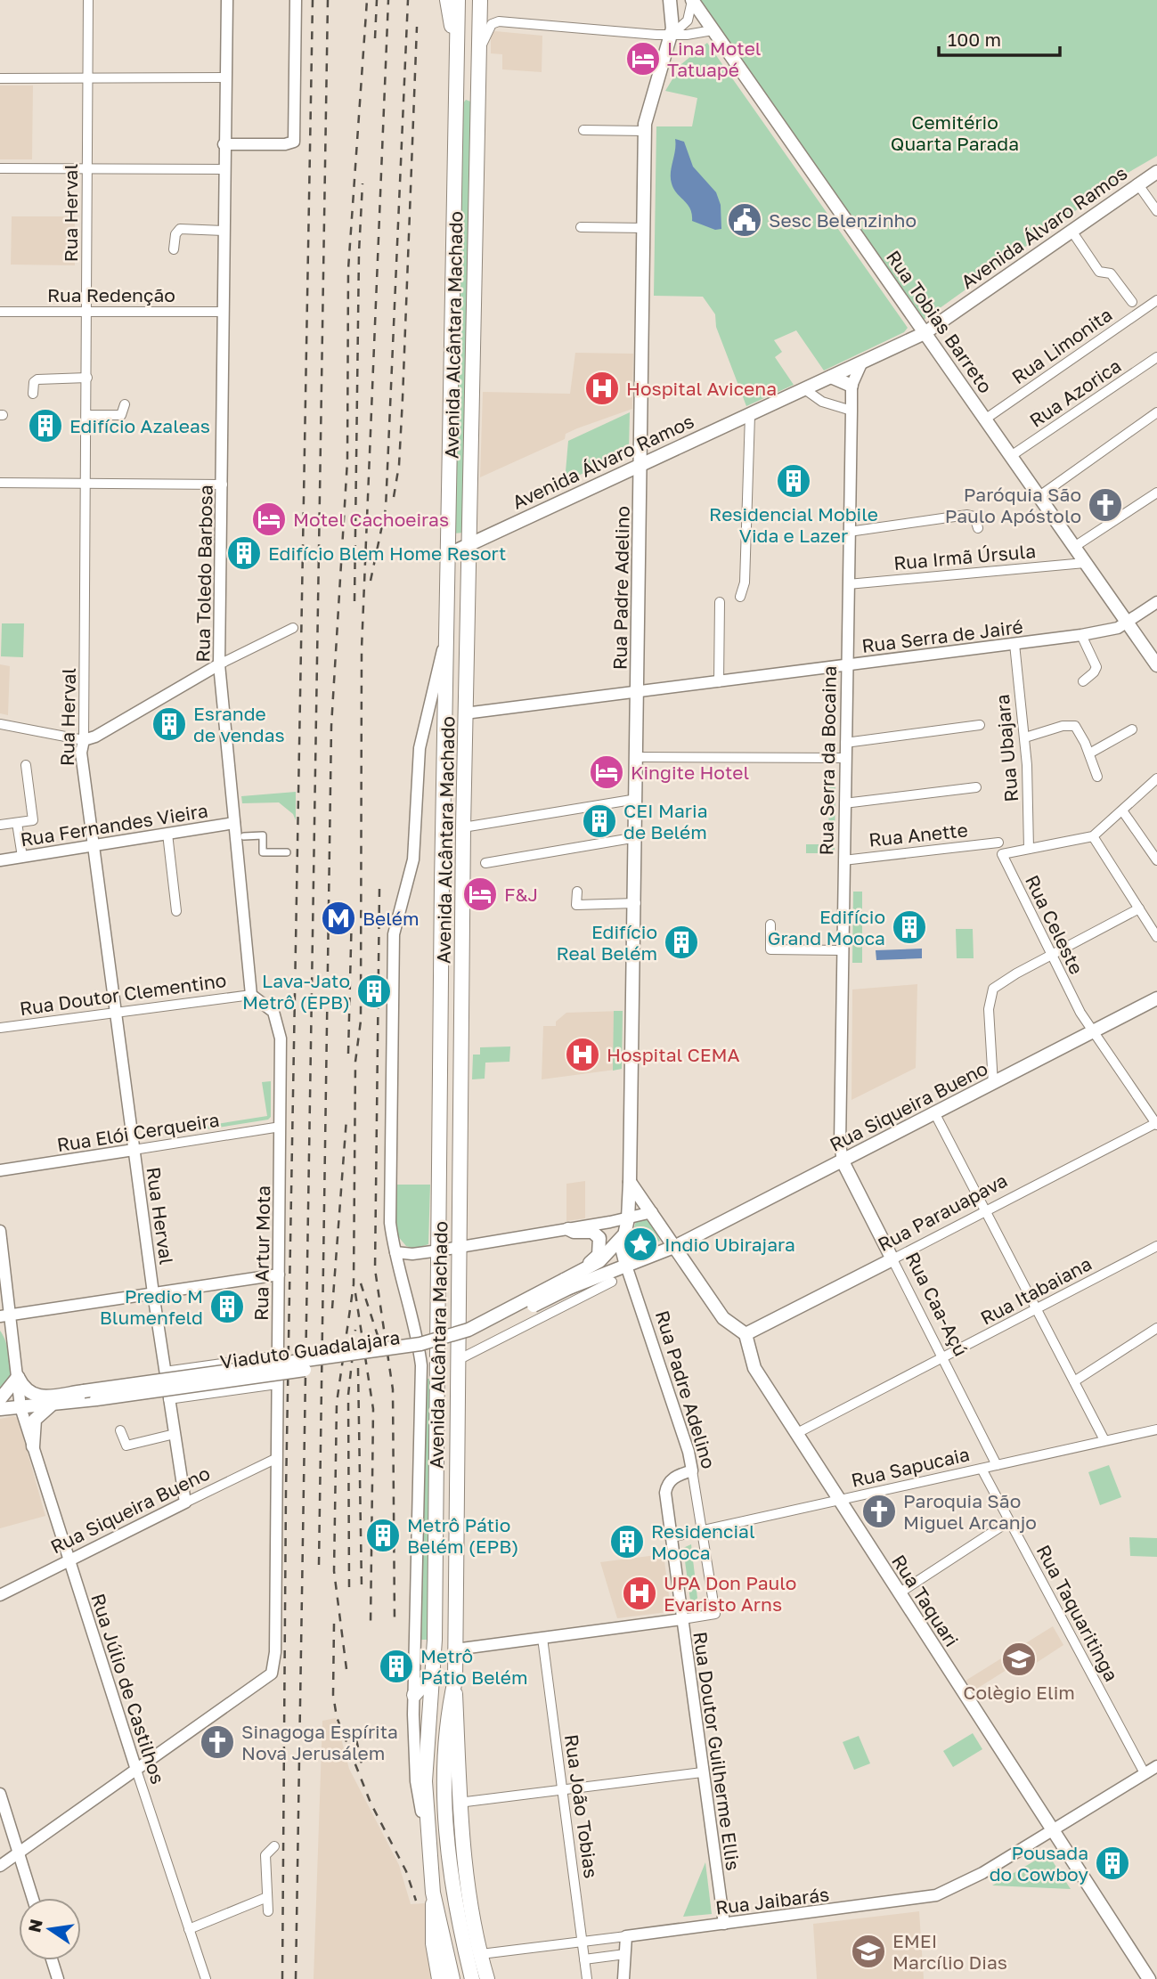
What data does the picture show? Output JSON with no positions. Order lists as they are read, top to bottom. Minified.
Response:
{"streets":{"main road":["Avenida Álvaro Ramos","Rua Tobias Barreto","Avenida Alcântara Machado","Rua Padre Adelino","Rua Siqueira Bueno","Rua Parauapava","Rua Caa-Açú","Viaduto Guadalajara","Rua Taquari"],"street":["Rua Herval","Rua Redenção","Rua Limonita","Rua Azorica","Rua Irmã Úrsula","Rua Toledo Barbosa","Rua Serra de Jairé","Rua Ubajara","Rua Serra da Bocaina","Rua Fernandes Vieira","Rua Anette","Rua Celeste","Rua Doutor Clementino","Rua Elói Cerqueira","Rua Artur Mota","Rua Itabaiana","Rua Sapucaia","Rua Taquaritinga","Rua Júlio de Castilhos","Rua Doutor Guilherme Ellis","Rua João Tobias","Rua Jaibarás"]},"crossings":[["Rua Herval","Rua Redenção"],["Rua Herval","Rua Fernandes Vieira"],["Rua Herval","Rua Doutor Clementino"],["Rua Herval","Rua Siqueira Bueno"],["Rua Herval","Rua Elói Cerqueira"],["Avenida Álvaro Ramos","Rua Tobias Barreto"],["Avenida Álvaro Ramos","Avenida Alcântara Machado"],["Avenida Álvaro Ramos","Rua Padre Adelino"],["Avenida Álvaro Ramos","Rua Serra da Bocaina"],["Rua Redenção","Rua Toledo Barbosa"],["Rua Tobias Barreto","Rua Limonita"],["Rua Tobias Barreto","Rua Azorica"],["Rua Tobias Barreto","Rua Irmã Úrsula"],["Rua Tobias Barreto","Rua Serra de Jairé"],["Avenida Alcântara Machado","Rua Serra de Jairé"],["Avenida Alcântara Machado","Rua Jaibarás"],["Rua Irmã Úrsula","Rua Serra da Bocaina"],["Rua Toledo Barbosa","Rua Fernandes Vieira"],["Rua Toledo Barbosa","Rua Doutor Clementino"],["Rua Toledo Barbosa","Rua Artur Mota"],["Rua Padre Adelino","Rua Serra de Jairé"],["Rua Padre Adelino","Viaduto Guadalajara"],["Rua Padre Adelino","Rua Sapucaia"],["Rua Padre Adelino","Rua Doutor Guilherme Ellis"],["Rua Serra de Jairé","Rua Ubajara"],["Rua Serra de Jairé","Rua Serra da Bocaina"],["Rua Ubajara","Rua Celeste"],["Rua Serra da Bocaina","Rua Anette"],["Rua Serra da Bocaina","Rua Siqueira Bueno"],["Rua Serra da Bocaina","Rua Caa-Açú"],["Rua Celeste","Rua Siqueira Bueno"],["Rua Celeste","Rua Parauapava"],["Rua Doutor Clementino","Rua Artur Mota"],["Rua Siqueira Bueno","Rua Artur Mota"],["Rua Siqueira Bueno","Rua Caa-Açú"],["Rua Siqueira Bueno","Viaduto Guadalajara"],["Rua Siqueira Bueno","Rua Júlio de Castilhos"],["Rua Elói Cerqueira","Rua Artur Mota"],["Rua Parauapava","Rua Caa-Açú"],["Rua Parauapava","Rua Taquari"],["Rua Artur Mota","Rua Júlio de Castilhos"],["Rua Itabaiana","Rua Caa-Açú"],["Rua Itabaiana","Rua Taquari"],["Rua Caa-Açú","Rua Sapucaia"],["Viaduto Guadalajara","Rua Júlio de Castilhos"],["Rua Sapucaia","Rua Taquari"],["Rua Sapucaia","Rua Taquaritinga"],["Rua Sapucaia","Rua Doutor Guilherme Ellis"],["Rua Taquari","Rua Jaibarás"],["Rua Taquaritinga","Rua Jaibarás"],["Rua Doutor Guilherme Ellis","Rua Jaibarás"],["Rua João Tobias","Rua Jaibarás"]],"parks":["Cemitério Quarta Parada"],"places":{"hotel":["Lina Motel Tatuapé","Motel Cachoeiras","Kingite Hotel","F&J"],"public building":["Sesc Belenzinho"],"hospital":["Hospital Avicena","Hospital CEMA","UPA Don Paulo Evaristo Arns"],"building":["Edifício Azaleas","Residencial Mobile Vida e Lazer","Edifício Blem Home Resort","Esrande de vendas","CEI Maria de Belém","Edifício Grand Mooca","Edifício Real Belém","Lava-Jato Metrô (EPB)","Predio M Blumenfeld","Metrô Pátio Belém (EPB)","Residencial Mooca","Metrô Pátio Belém","Pousada do Cowboy"],"church":["Paróquia São Paulo Apóstolo","Paroquia São Miguel Arcanjo","Sinagoga Espírita Nova Jerusálem"],"metro station":["Belém"],"place":["Indio Ubirajara"],"school or university":["Colègio Elim","EMEI Marcílio Dias"]},"scale_bar":"100 m","north":"left"}
